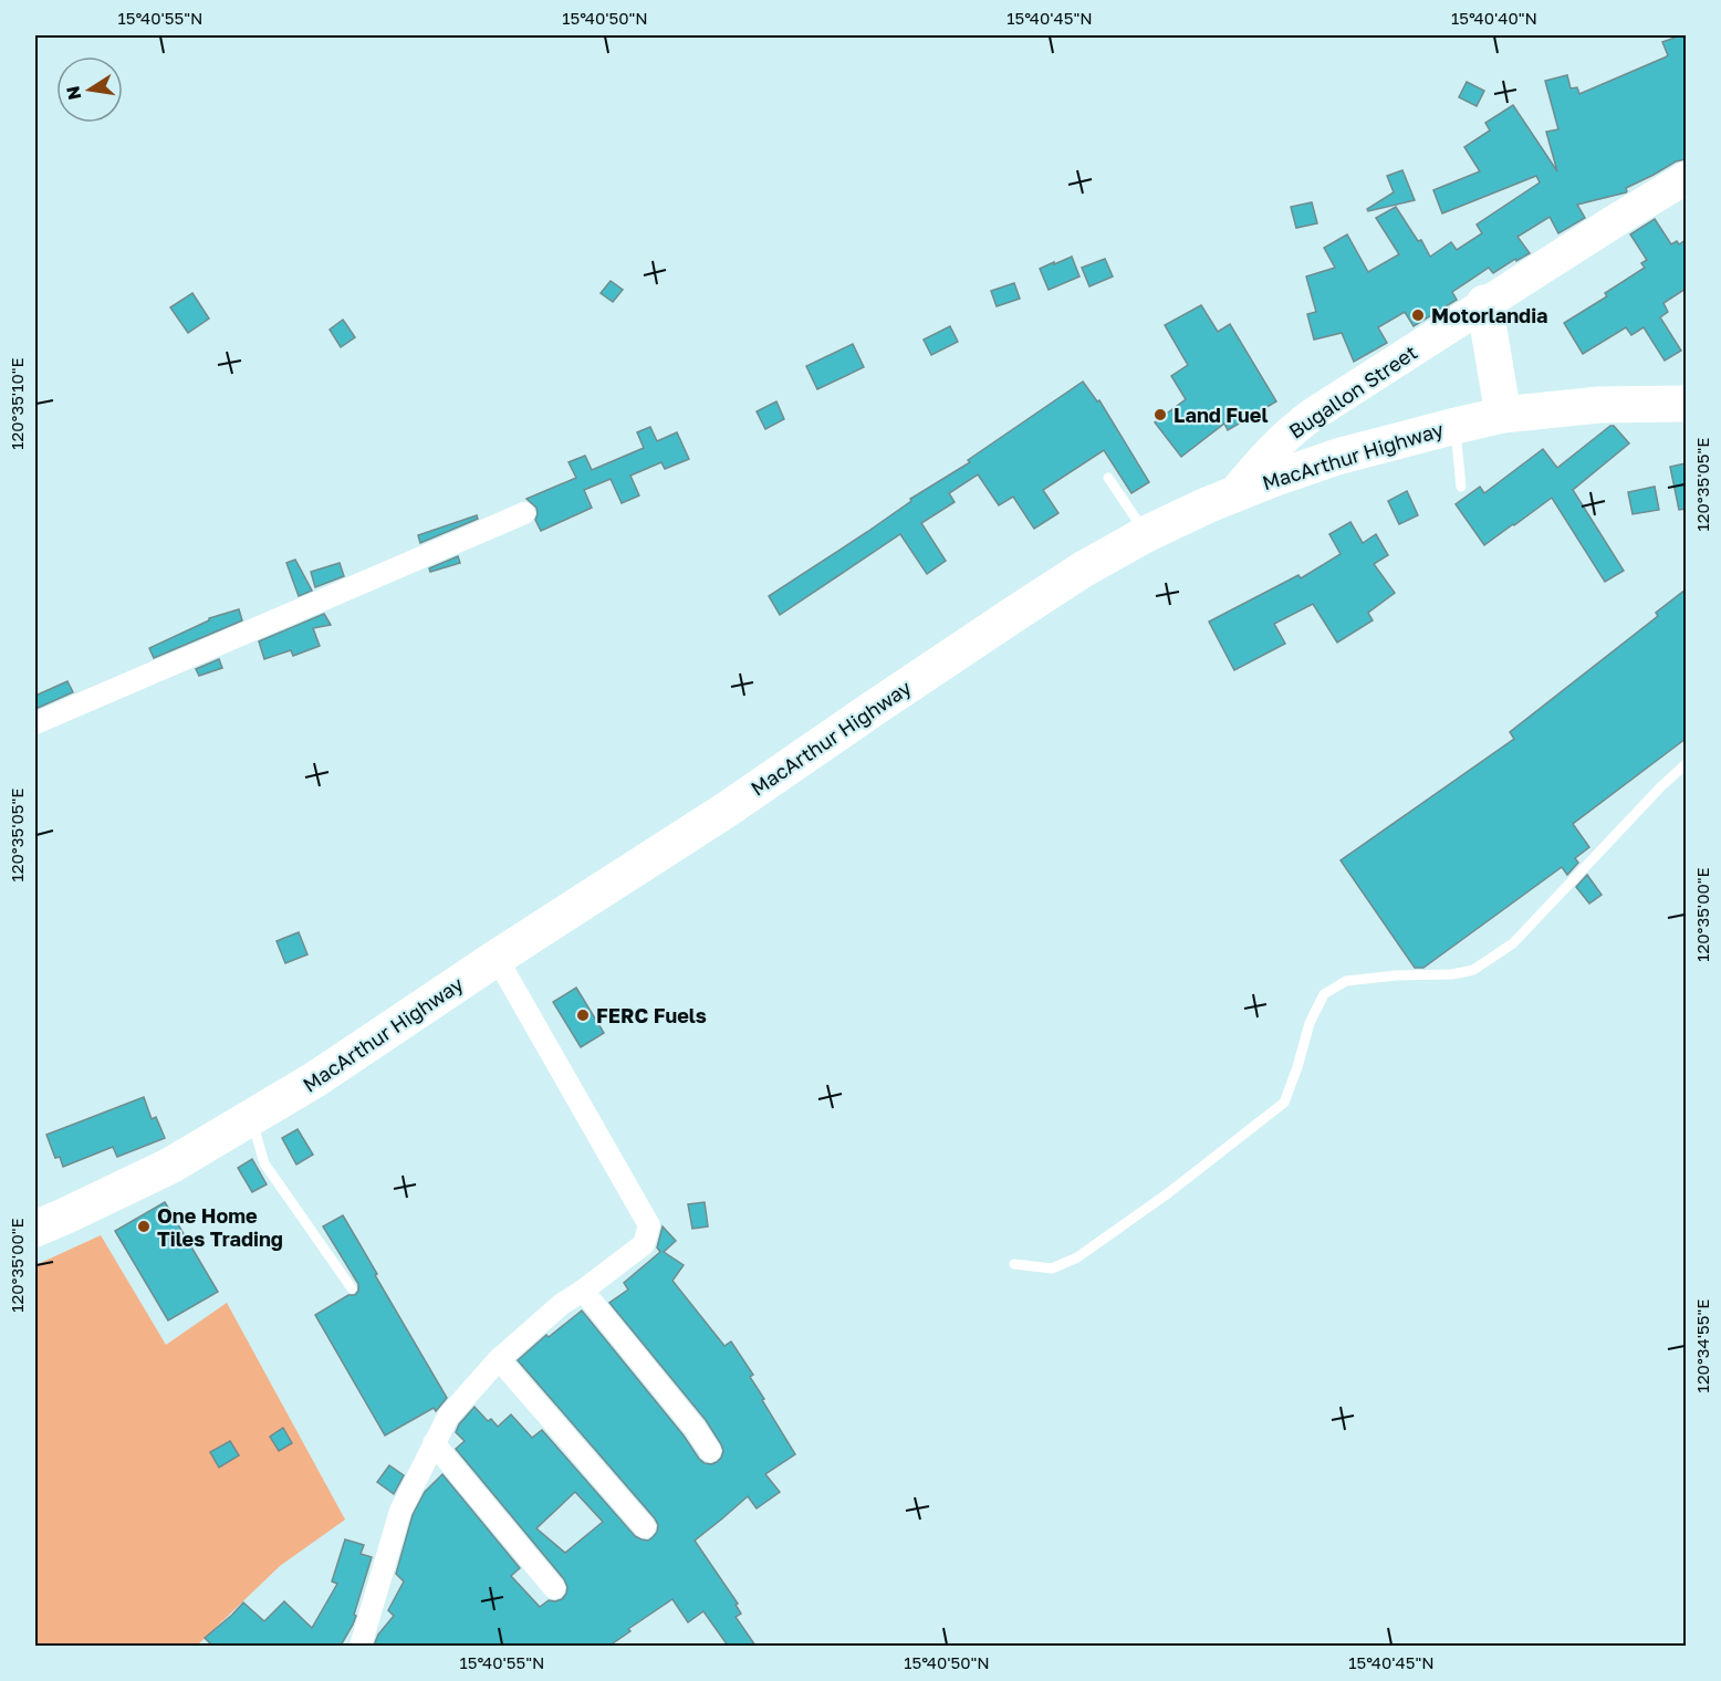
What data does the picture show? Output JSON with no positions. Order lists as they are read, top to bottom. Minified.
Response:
{"streets":{"highway":["MacArthur Highway"],"main road":["Bugallon Street"]},"crossings":[["Bugallon Street","MacArthur Highway"]],"places":["Motorlandia","Land Fuel","FERC Fuels","One Home Tiles Trading"],"north":"left","coordinates":["15°40'55\"N","15°40'50\"N","15°40'45\"N","15°40'40\"N","120°35'10\"E","120°35'05\"E","120°35'00\"E","120°34'55\"E"]}
